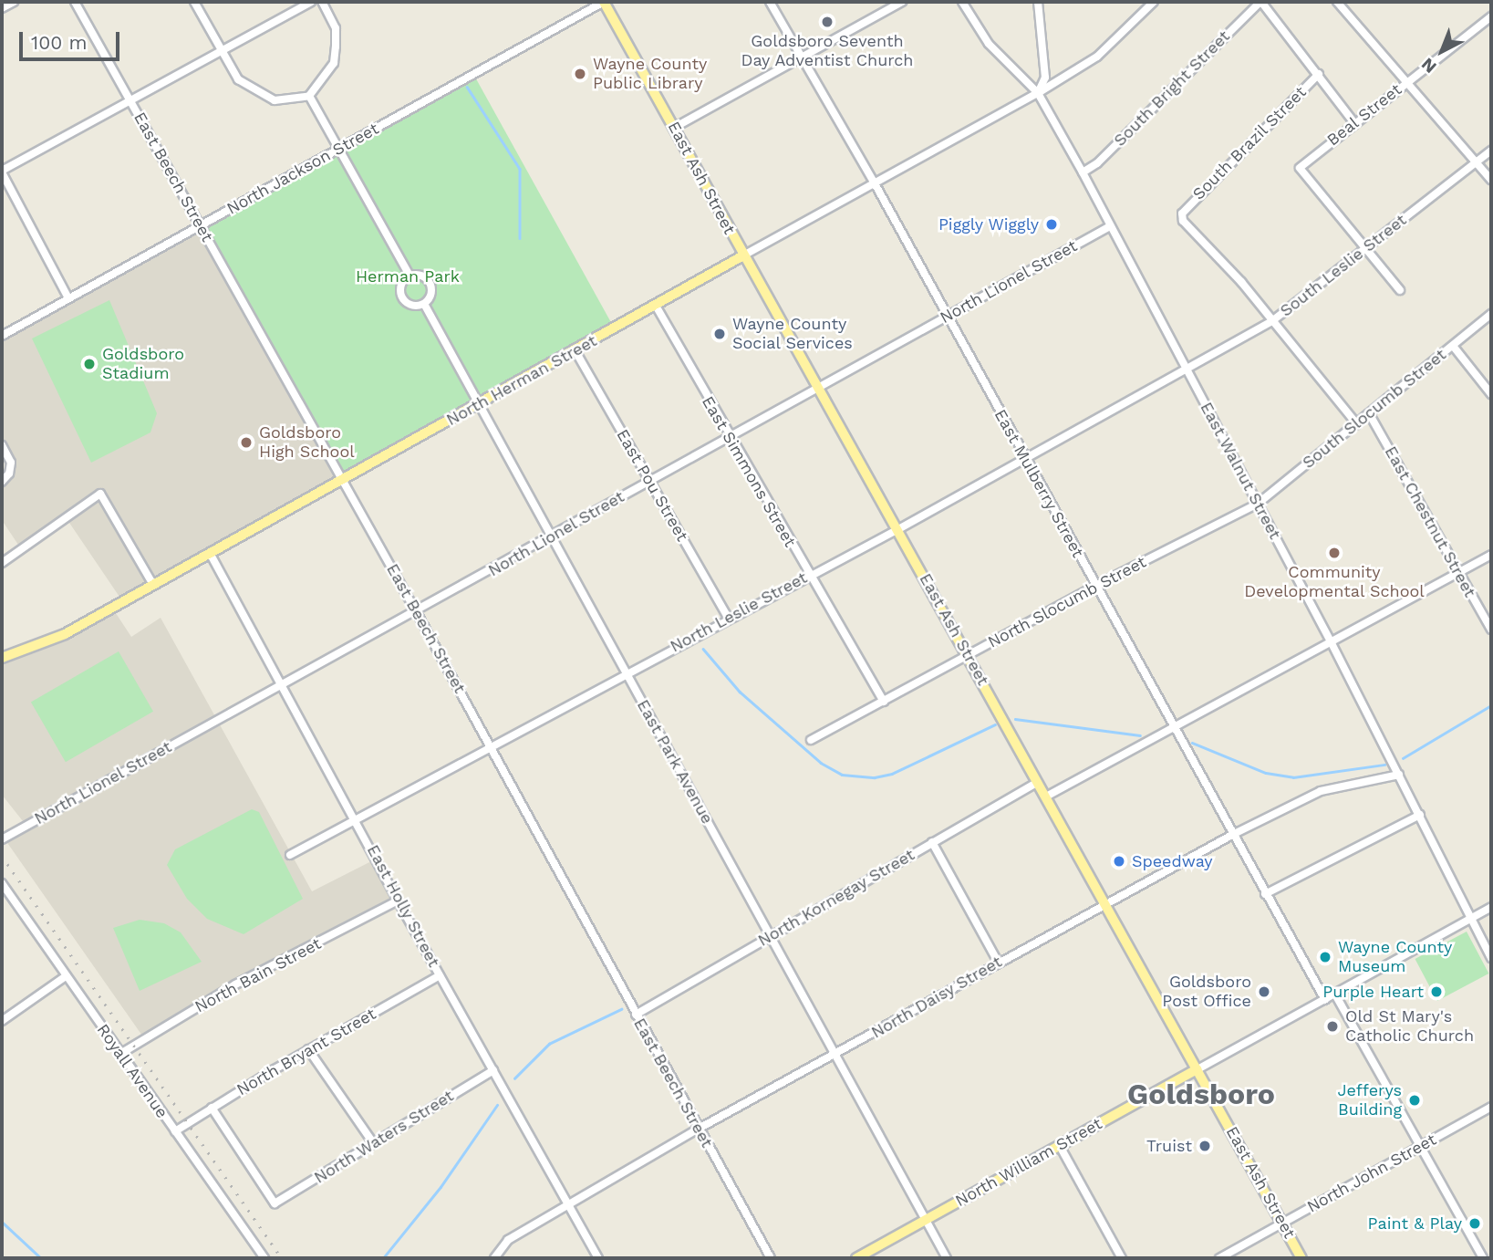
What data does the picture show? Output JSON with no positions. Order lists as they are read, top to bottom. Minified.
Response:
{"streets":{"main road":["East Ash Street","North Herman Street","North William Street"],"street":["South Bright Street","Beal Street","South Brazil Street","North Jackson Street","East Beech Street","South Leslie Street","North Lionel Street","South Slocumb Street","East Walnut Street","East Simmons Street","East Mulberry Street","East Pou Street","East Chestnut Street","North Slocumb Street","North Leslie Street","East Park Avenue","North Kornegay Street","East Holly Street","North Bain Street","North Daisy Street","North Bryant Street","Royall Avenue","North Waters Street","North John Street"]},"crossings":[["South Bright Street","East Walnut Street"],["Beal Street","South Leslie Street"],["South Brazil Street","South Leslie Street"],["North Jackson Street","East Beech Street"],["North Jackson Street","East Ash Street"],["North Jackson Street","East Park Avenue"],["East Beech Street","North Lionel Street"],["East Beech Street","North Herman Street"],["East Beech Street","North Leslie Street"],["East Beech Street","North Kornegay Street"],["East Beech Street","North Daisy Street"],["East Ash Street","North Lionel Street"],["East Ash Street","North Herman Street"],["East Ash Street","North Slocumb Street"],["East Ash Street","North Leslie Street"],["East Ash Street","North Kornegay Street"],["East Ash Street","North Daisy Street"],["East Ash Street","North William Street"],["East Ash Street","North John Street"],["South Leslie Street","East Walnut Street"],["South Leslie Street","North Leslie Street"],["North Lionel Street","East Walnut Street"],["North Lionel Street","East Simmons Street"],["North Lionel Street","East Mulberry Street"],["North Lionel Street","East Pou Street"],["North Lionel Street","East Park Avenue"],["North Lionel Street","East Holly Street"],["North Herman Street","East Walnut Street"],["North Herman Street","East Simmons Street"],["North Herman Street","East Mulberry Street"],["North Herman Street","East Pou Street"],["North Herman Street","East Park Avenue"],["North Herman Street","East Holly Street"],["South Slocumb Street","East Walnut Street"],["South Slocumb Street","East Chestnut Street"],["South Slocumb Street","North Slocumb Street"],["East Walnut Street","North Slocumb Street"],["East Walnut Street","North Leslie Street"],["East Walnut Street","North Daisy Street"],["East Walnut Street","North William Street"],["East Simmons Street","North Slocumb Street"],["East Simmons Street","North Leslie Street"],["East Mulberry Street","North Slocumb Street"],["East Mulberry Street","North Leslie Street"],["East Mulberry Street","North Daisy Street"],["East Mulberry Street","North William Street"],["East Pou Street","North Leslie Street"],["North Leslie Street","East Park Avenue"],["North Leslie Street","East Holly Street"],["East Park Avenue","North Kornegay Street"],["East Park Avenue","North Daisy Street"],["East Park Avenue","North William Street"],["East Holly Street","North Bain Street"],["East Holly Street","North Daisy Street"],["East Holly Street","North Bryant Street"],["East Holly Street","North Waters Street"],["North Bain Street","Royall Avenue"],["North Bryant Street","Royall Avenue"],["North Bryant Street","North Waters Street"]],"districts":["Goldsboro"],"parks":["Herman Park"],"places":["Goldsboro Seventh Day Adventist Church","Wayne County Public Library","Piggly Wiggly","Wayne County Social Services","Goldsboro Stadium","Goldsboro High School","Community Developmental School","Speedway","Wayne County Museum","Goldsboro Post Office","Purple Heart","Old St Mary's Catholic Church","Jefferys Building","Truist","Paint & Play"],"scale_bar":"100 m","north":"bottom left"}
